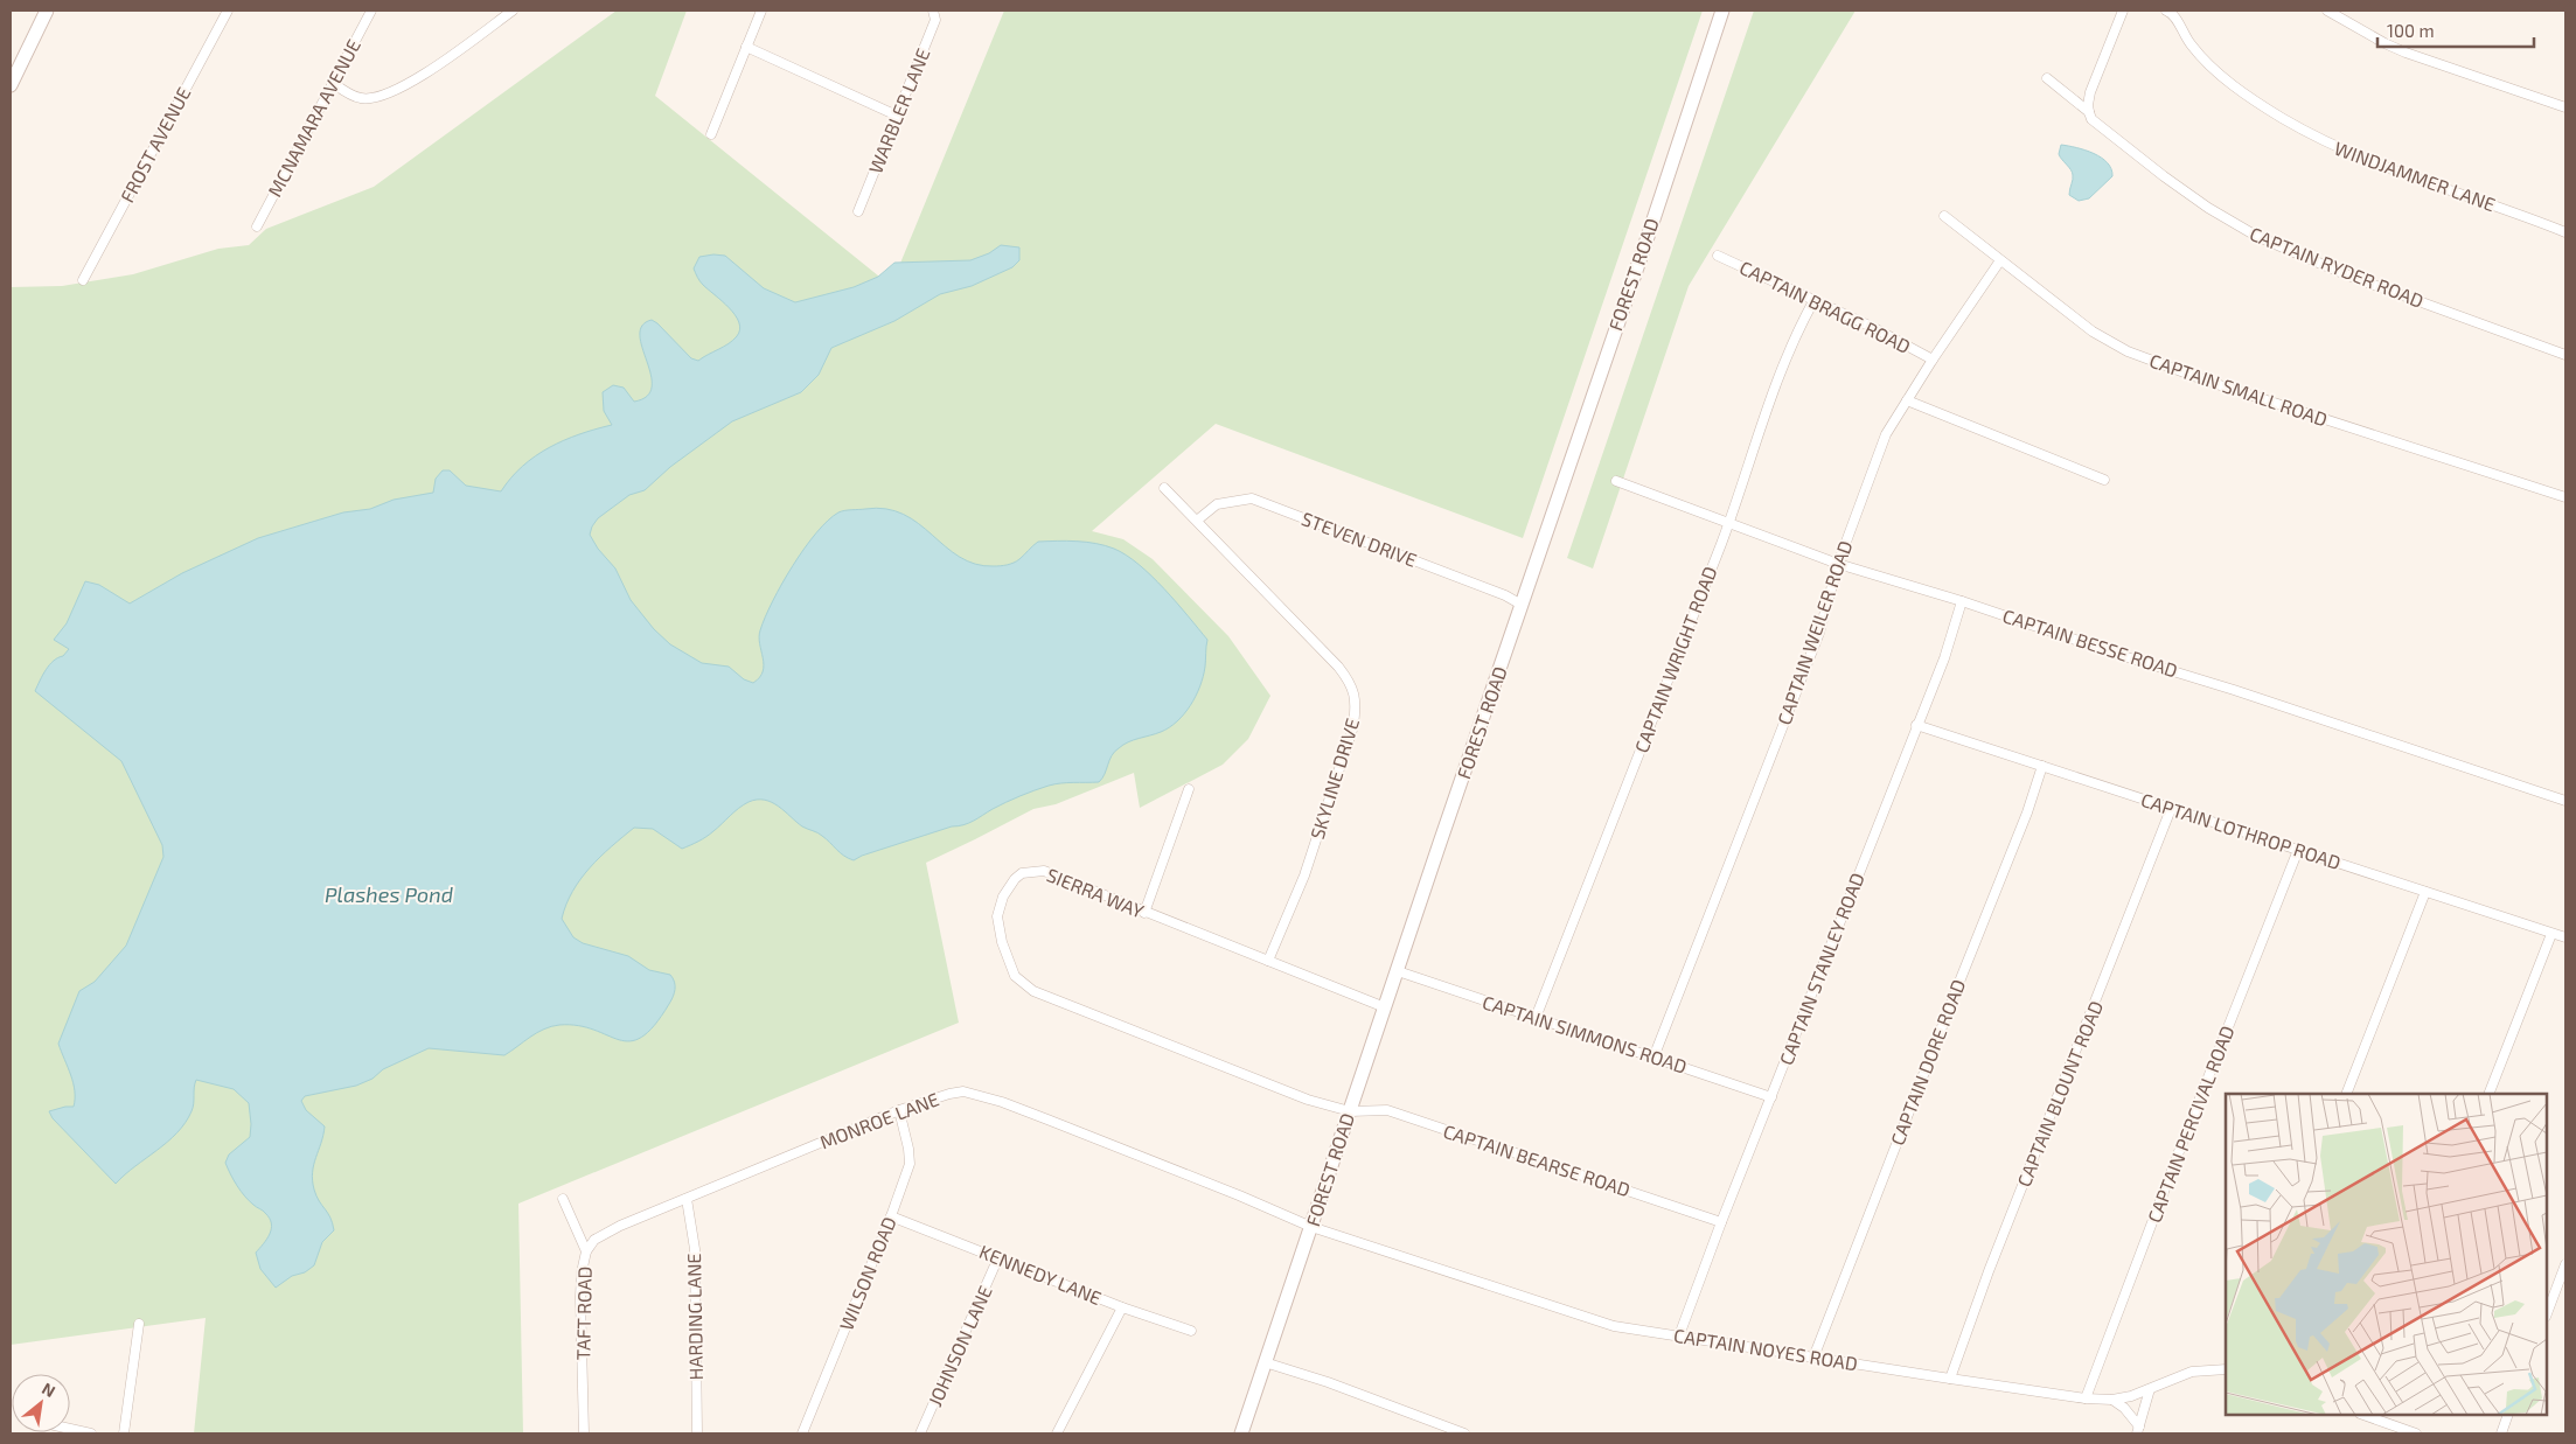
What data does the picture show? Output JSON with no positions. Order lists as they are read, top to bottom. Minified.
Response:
{"streets":{"main road":["FOREST ROAD"],"street":["WARBLER LANE","MCNAMARA AVENUE","FROST AVENUE","WINDJAMMER LANE","CAPTAIN RYDER ROAD","CAPTAIN BRAGG ROAD","CAPTAIN SMALL ROAD","STEVEN DRIVE","CAPTAIN WEILER ROAD","CAPTAIN BESSE ROAD","CAPTAIN WRIGHT ROAD","SKYLINE DRIVE","CAPTAIN LOTHROP ROAD","SIERRA WAY","CAPTAIN STANLEY ROAD","CAPTAIN SIMMONS ROAD","CAPTAIN DORE ROAD","CAPTAIN BLOUNT ROAD","MONROE LANE","CAPTAIN PERCIVAL ROAD","CAPTAIN BEARSE ROAD","WILSON ROAD","KENNEDY LANE","TAFT ROAD","HARDING LANE","JOHNSON LANE","CAPTAIN NOYES ROAD"]},"crossings":[["FOREST ROAD","STEVEN DRIVE"],["FOREST ROAD","SIERRA WAY"],["FOREST ROAD","CAPTAIN SIMMONS ROAD"],["FOREST ROAD","MONROE LANE"],["FOREST ROAD","CAPTAIN BEARSE ROAD"],["FOREST ROAD","CAPTAIN NOYES ROAD"],["CAPTAIN BRAGG ROAD","CAPTAIN WEILER ROAD"],["CAPTAIN BRAGG ROAD","CAPTAIN WRIGHT ROAD"],["CAPTAIN SMALL ROAD","CAPTAIN WEILER ROAD"],["STEVEN DRIVE","SKYLINE DRIVE"],["CAPTAIN WEILER ROAD","CAPTAIN BESSE ROAD"],["CAPTAIN WEILER ROAD","CAPTAIN SIMMONS ROAD"],["CAPTAIN BESSE ROAD","CAPTAIN WRIGHT ROAD"],["CAPTAIN BESSE ROAD","CAPTAIN STANLEY ROAD"],["CAPTAIN WRIGHT ROAD","CAPTAIN SIMMONS ROAD"],["SKYLINE DRIVE","SIERRA WAY"],["CAPTAIN LOTHROP ROAD","CAPTAIN STANLEY ROAD"],["CAPTAIN LOTHROP ROAD","CAPTAIN DORE ROAD"],["CAPTAIN LOTHROP ROAD","CAPTAIN BLOUNT ROAD"],["CAPTAIN LOTHROP ROAD","CAPTAIN PERCIVAL ROAD"],["SIERRA WAY","CAPTAIN BEARSE ROAD"],["CAPTAIN STANLEY ROAD","CAPTAIN SIMMONS ROAD"],["CAPTAIN STANLEY ROAD","CAPTAIN BEARSE ROAD"],["CAPTAIN STANLEY ROAD","CAPTAIN NOYES ROAD"],["CAPTAIN DORE ROAD","CAPTAIN NOYES ROAD"],["CAPTAIN BLOUNT ROAD","CAPTAIN NOYES ROAD"],["MONROE LANE","WILSON ROAD"],["MONROE LANE","TAFT ROAD"],["MONROE LANE","HARDING LANE"],["MONROE LANE","CAPTAIN NOYES ROAD"],["CAPTAIN PERCIVAL ROAD","CAPTAIN NOYES ROAD"],["WILSON ROAD","KENNEDY LANE"],["KENNEDY LANE","JOHNSON LANE"]],"water":["Plashes Pond"],"scale_bar":"100 m","north":"top right"}
